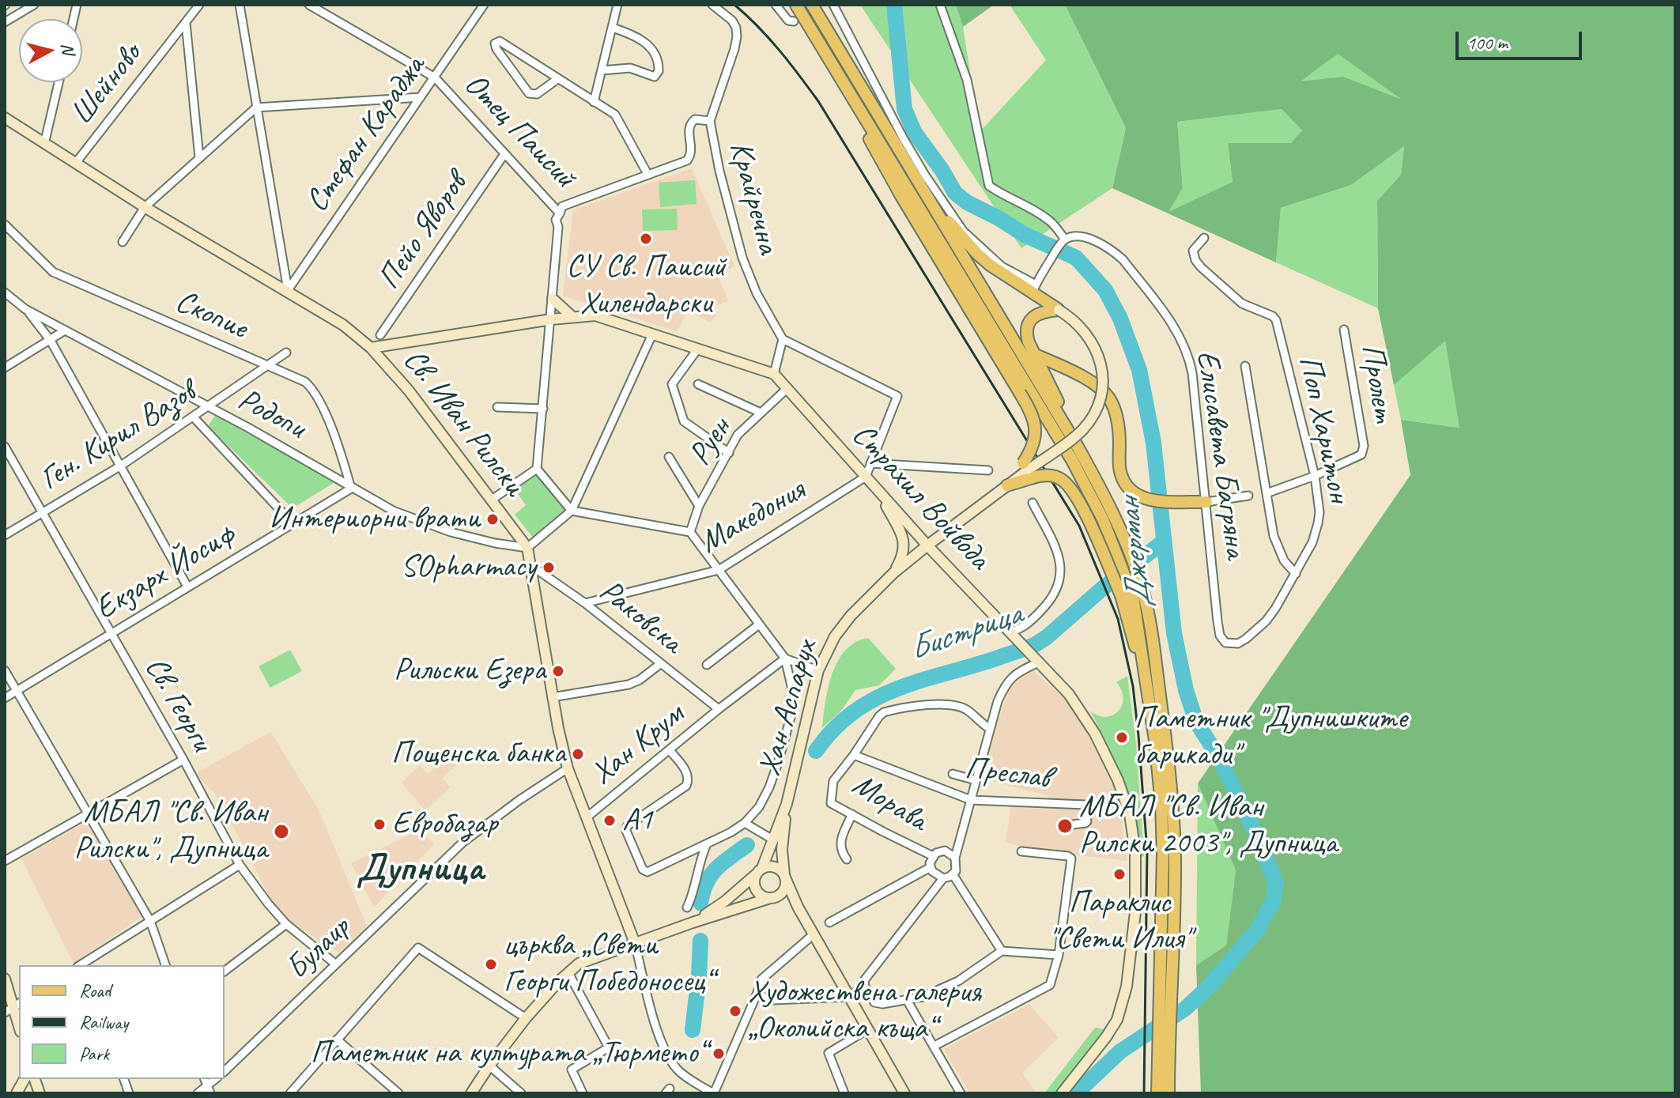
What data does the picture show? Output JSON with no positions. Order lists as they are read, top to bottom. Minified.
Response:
{"streets":{"street":["Шейново","Отец Паисий","Стефан Караджа","Крайречна","Пейо Яворов","Скопие","Пролет","Родопи","Св. Иван Рилски","Поп Харитон","Ген. Кирил Вазов","Руен","Елисавета Багряна","Страхил Войвода","Македония","Екзарх Йосиф","Раковска","Св. Георги","Хан Аспарух","Хан Крум","Преслав","Морава","Булаир"]},"crossings":[["Шейново","Св. Иван Рилски"],["Отец Паисий","Стефан Караджа"],["Отец Паисий","Крайречна"],["Отец Паисий","Пейо Яворов"],["Стефан Караджа","Св. Иван Рилски"],["Скопие","Родопи"],["Скопие","Ген. Кирил Вазов"],["Скопие","Екзарх Йосиф"],["Пролет","Поп Харитон"],["Родопи","Св. Иван Рилски"],["Родопи","Ген. Кирил Вазов"],["Родопи","Екзарх Йосиф"],["Св. Иван Рилски","Раковска"],["Св. Иван Рилски","Хан Аспарух"],["Св. Иван Рилски","Хан Крум"],["Св. Иван Рилски","Булаир"],["Поп Харитон","Елисавета Багряна"],["Ген. Кирил Вазов","Св. Георги"],["Руен","Страхил Войвода"],["Страхил Войвода","Македония"],["Страхил Войвода","Хан Аспарух"],["Македония","Раковска"],["Екзарх Йосиф","Св. Георги"],["Раковска","Хан Крум"],["Св. Георги","Булаир"],["Преслав","Морава"]],"districts":["Дупница"],"water":["Джерман","Бистрица"],"places":["СУ Св. Паисий Хилендарски","Интериорни врати","SOpharmacy","Рильски Езера","Паметник \"Дупнишките барикади\"","Пощенска банка","A1","Евробазар","МБАЛ \"Св. Иван Рилски 2003\", Дупница","МБАЛ \"Св. Иван Рилски\", Дупница","Параклис \"Свети Илия\"","църква „Свети Георги Победоносец“","Художествена галерия „Околийска къща“","Паметник на културата „Тюрмето“"],"legend":["Road","Railway","Park"],"scale_bar":"100 m","north":"right"}
